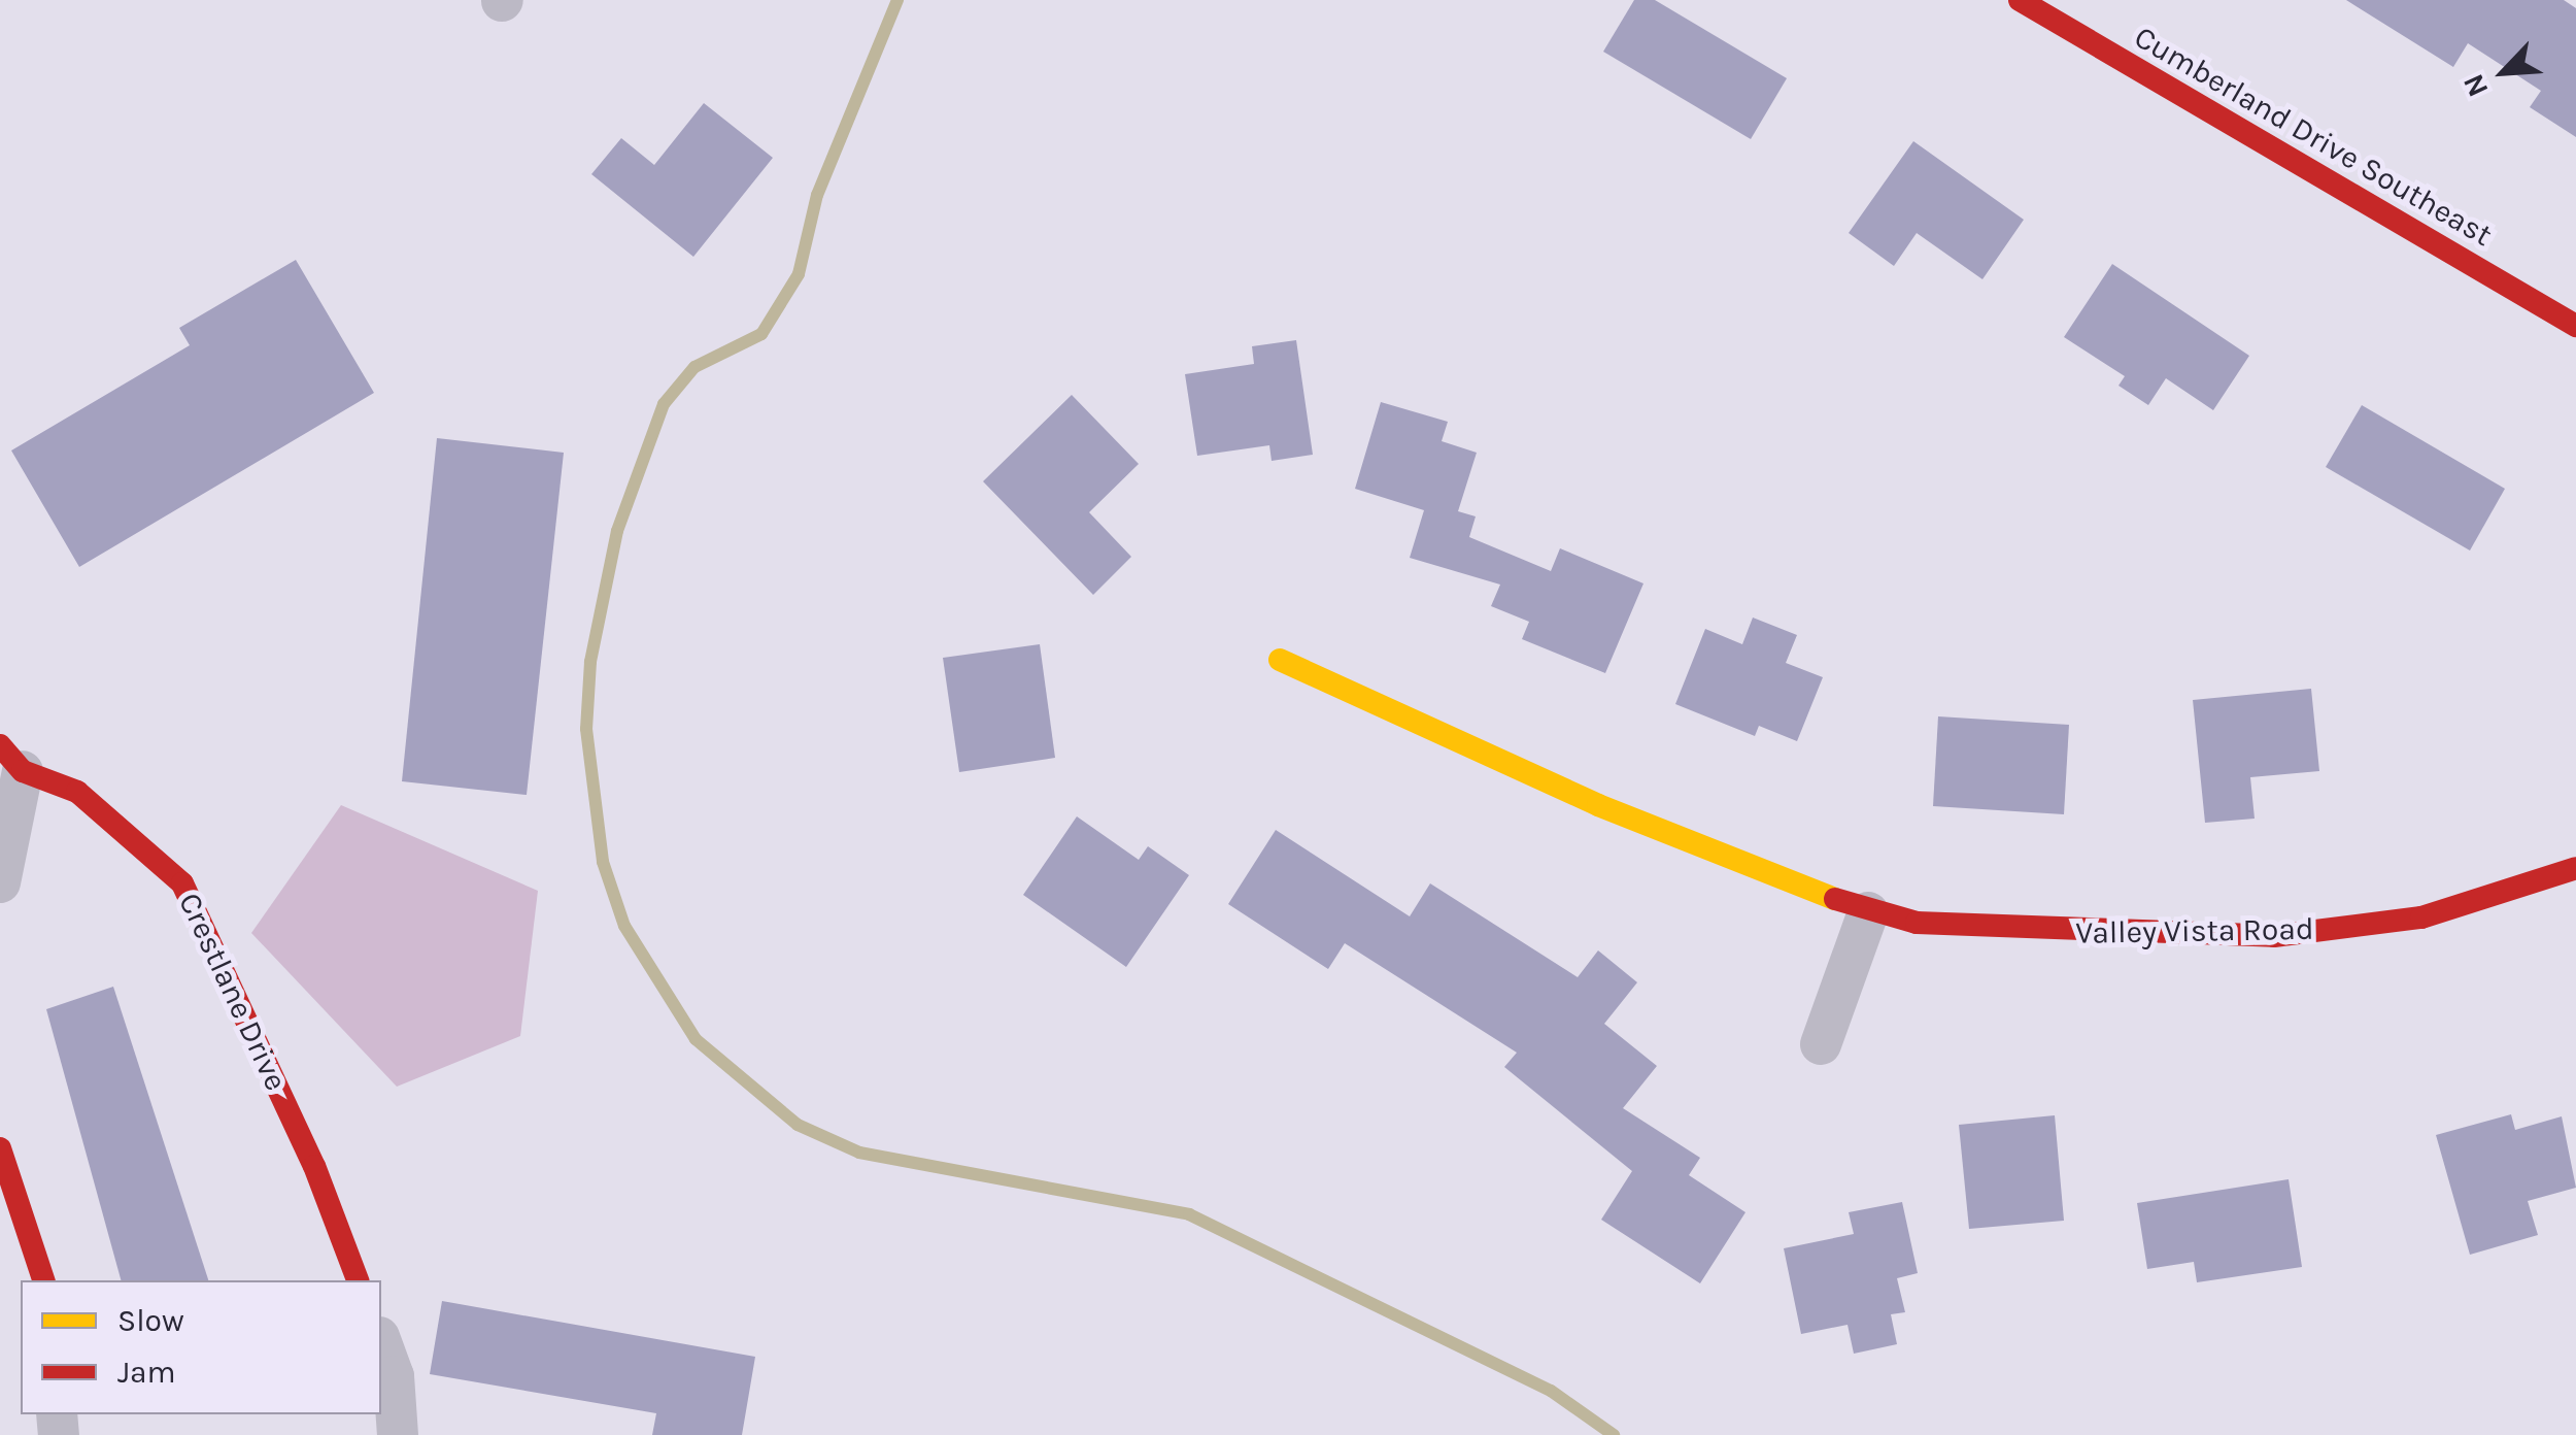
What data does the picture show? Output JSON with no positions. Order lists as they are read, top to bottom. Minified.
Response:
{"streets":{"street":["Cumberland Drive Southeast","Valley Vista Road","Crestlane Drive"]},"legend":["Slow","Jam"],"north":"bottom left"}
